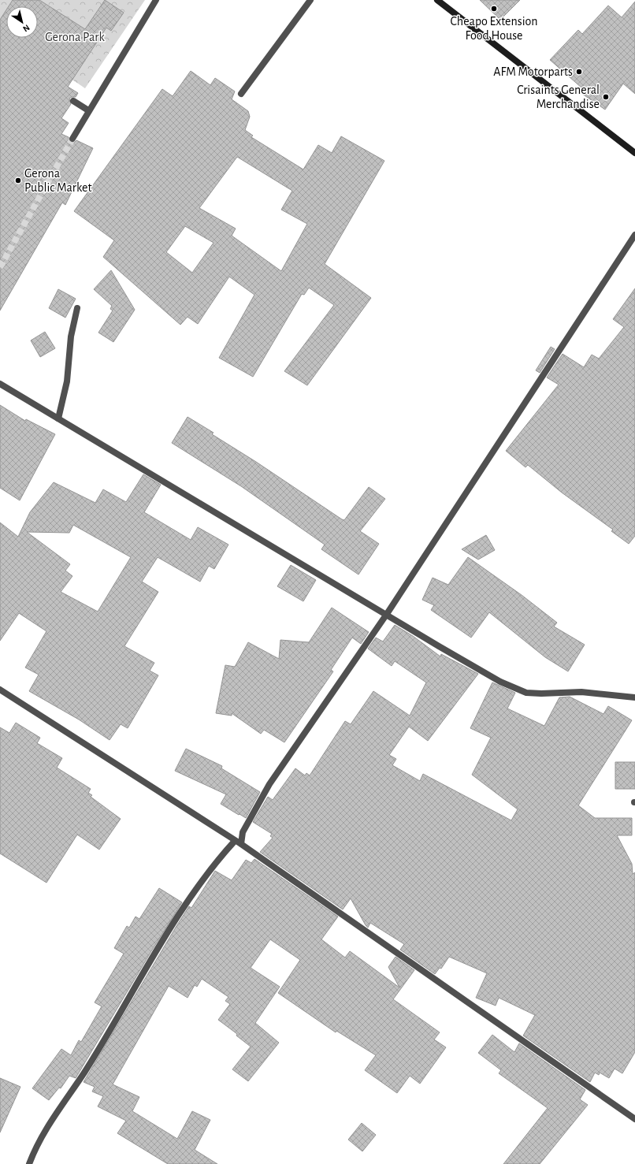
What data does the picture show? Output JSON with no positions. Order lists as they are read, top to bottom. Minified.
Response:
{"parks":["Gerona Park"],"places":["Cheapo Extension Food House","AFM Motorparts","Crisaints General Merchandise","Gerona Public Market"],"north":"bottom right"}
